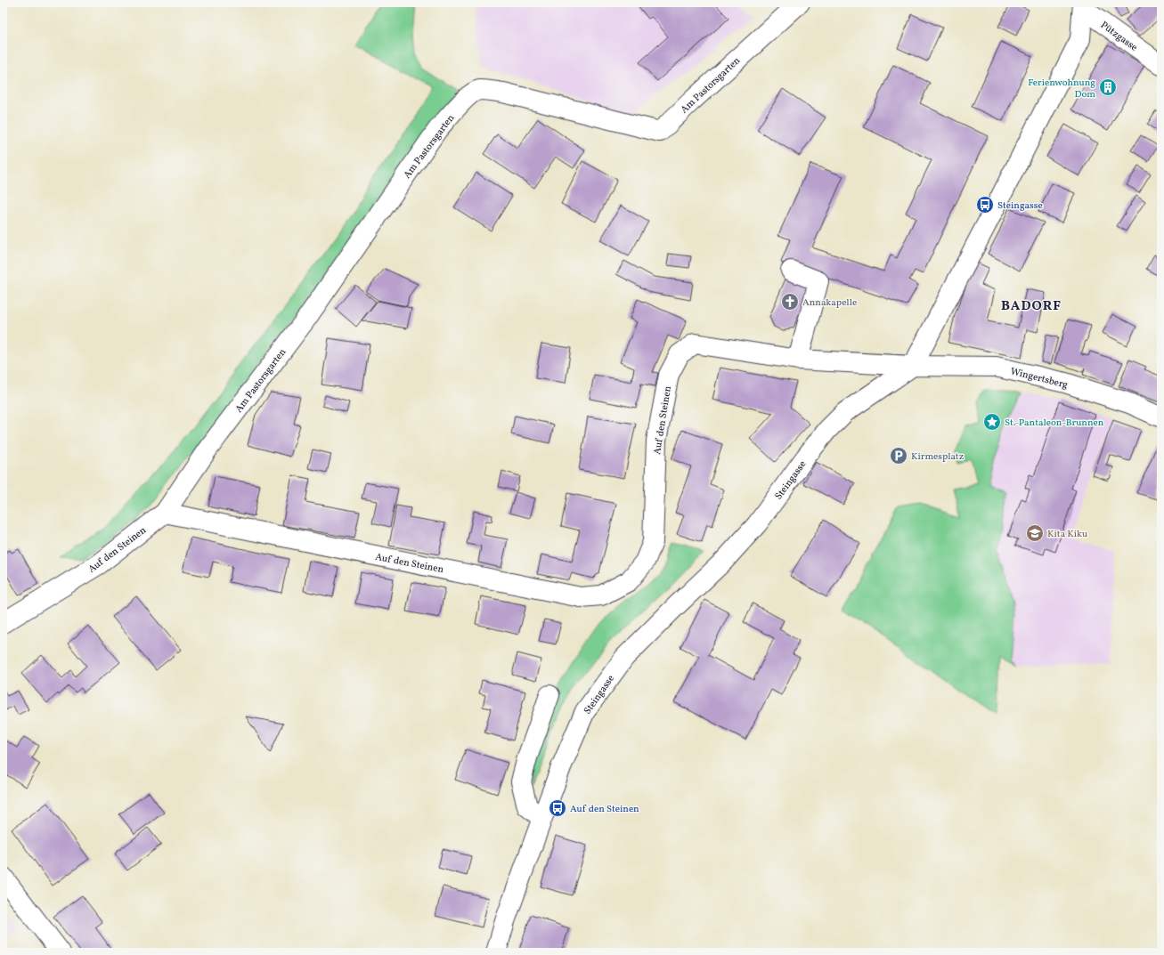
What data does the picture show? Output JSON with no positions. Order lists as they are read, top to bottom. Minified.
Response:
{"streets":{"street":["Pützgasse","Am Pastorsgarten","Wingertsberg","Auf den Steinen","Steingasse"]},"crossings":[["Pützgasse","Steingasse"],["Am Pastorsgarten","Auf den Steinen"],["Wingertsberg","Auf den Steinen"],["Wingertsberg","Steingasse"],["Auf den Steinen","Steingasse"]],"districts":["BADORF"],"places":{"building":["Ferienwohnung Dom"],"bus stop":["Steingasse","Auf den Steinen"],"church":["Annakapelle"],"place":["St.-Pantaleon-Brunnen"],"parking":["Kirmesplatz"],"school or university":["Kita Kiku"]}}
